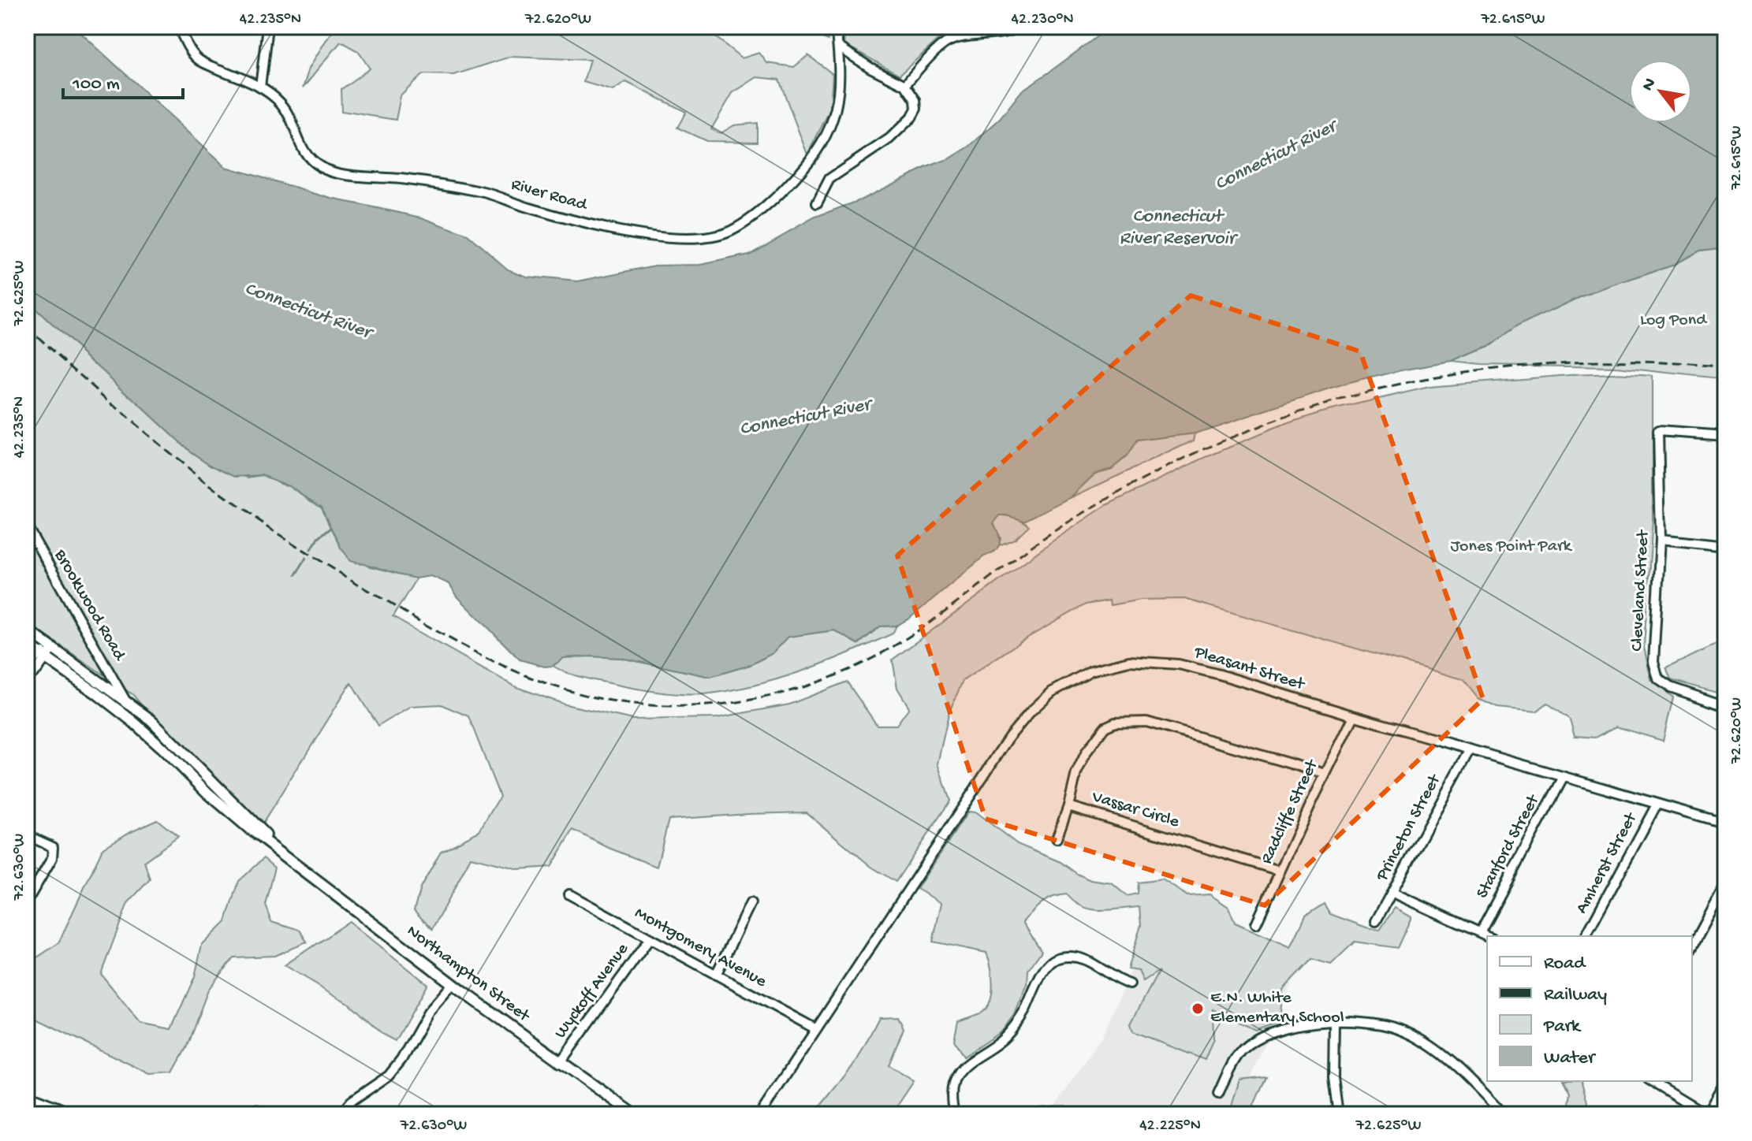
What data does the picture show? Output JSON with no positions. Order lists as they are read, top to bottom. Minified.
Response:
{"streets":{"main road":["Northampton Street"],"street":["River Road","Cleveland Street","Brookwood Road","Pleasant Street","Vassar Circle","Radcliffe Street","Princeton Street","Stanford Street","Amherst Street","Montgomery Avenue","Wyckoff Avenue"]},"crossings":[["Pleasant Street","Radcliffe Street"],["Pleasant Street","Princeton Street"],["Pleasant Street","Stanford Street"],["Pleasant Street","Amherst Street"],["Pleasant Street","Montgomery Avenue"],["Vassar Circle","Radcliffe Street"],["Montgomery Avenue","Wyckoff Avenue"],["Northampton Street","Wyckoff Avenue"]],"water":["Connecticut River","Connecticut River Reservoir"],"parks":["Log Pond","Jones Point Park"],"places":["E.N. White Elementary School"],"legend":["Road","Railway","Park","Water"],"scale_bar":"100 m","north":"top left","coordinates":["42.235°N","72.620°W","42.230°N","72.615°W","72.625°W","72.630°W","42.225°N"]}
